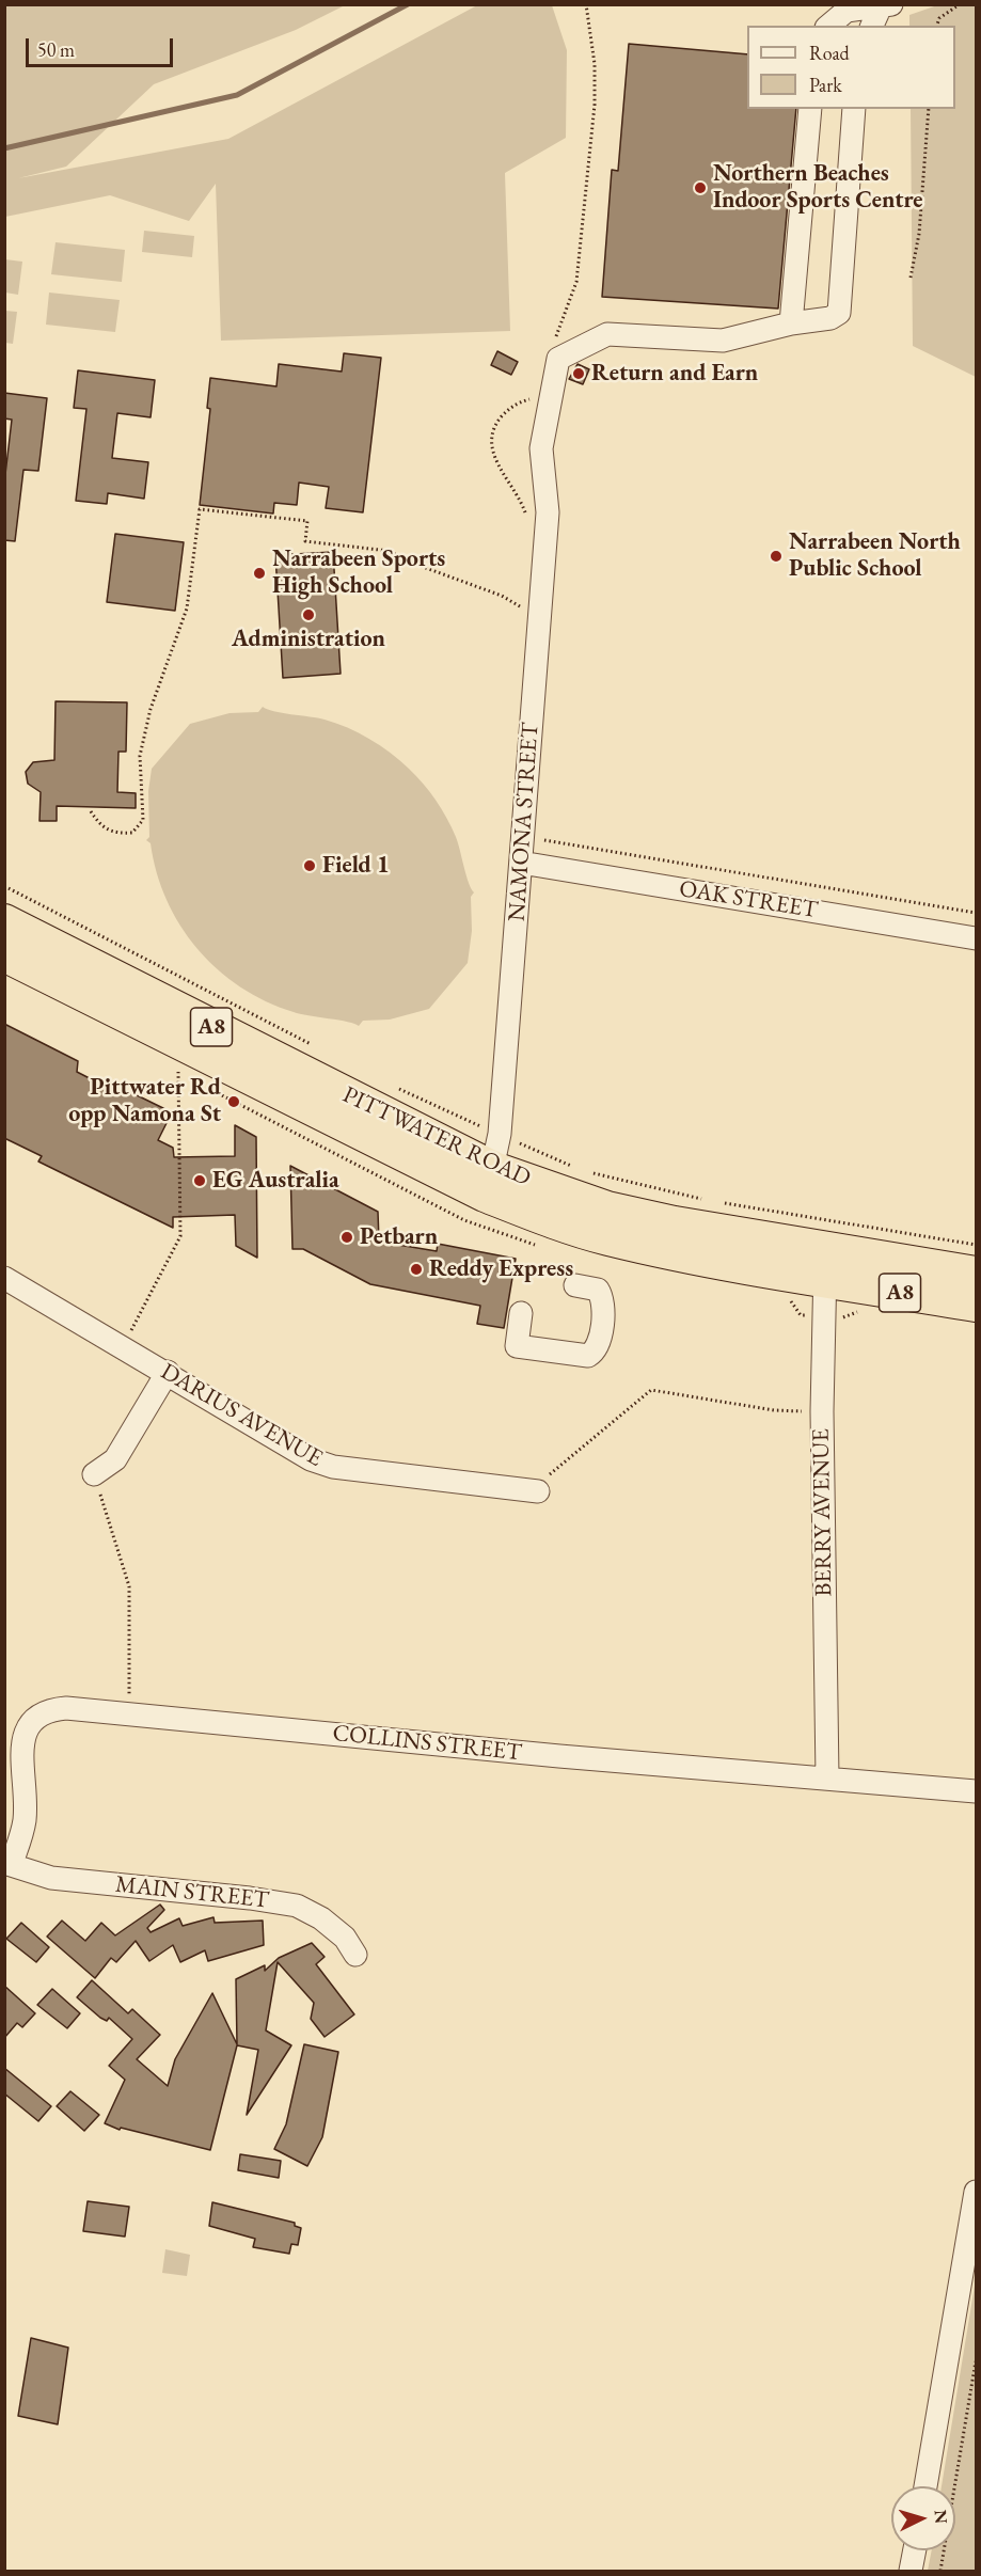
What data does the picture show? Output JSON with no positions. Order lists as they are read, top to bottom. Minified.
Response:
{"streets":{"highway":["A8","PITTWATER ROAD"],"street":["NAMONA STREET","OAK STREET","DARIUS AVENUE","BERRY AVENUE","COLLINS STREET","MAIN STREET"]},"crossings":[["NAMONA STREET","OAK STREET"],["NAMONA STREET","PITTWATER ROAD"],["PITTWATER ROAD","BERRY AVENUE"],["BERRY AVENUE","COLLINS STREET"],["COLLINS STREET","MAIN STREET"]],"places":["Northern Beaches Indoor Sports Centre","Return and Earn","Narrabeen North Public School","Narrabeen Sports High School","Administration","Field 1","Pittwater Rd opp Namona St","EG Australia","Petbarn","Reddy Express"],"legend":["Road","Park"],"scale_bar":"50 m","north":"right"}
